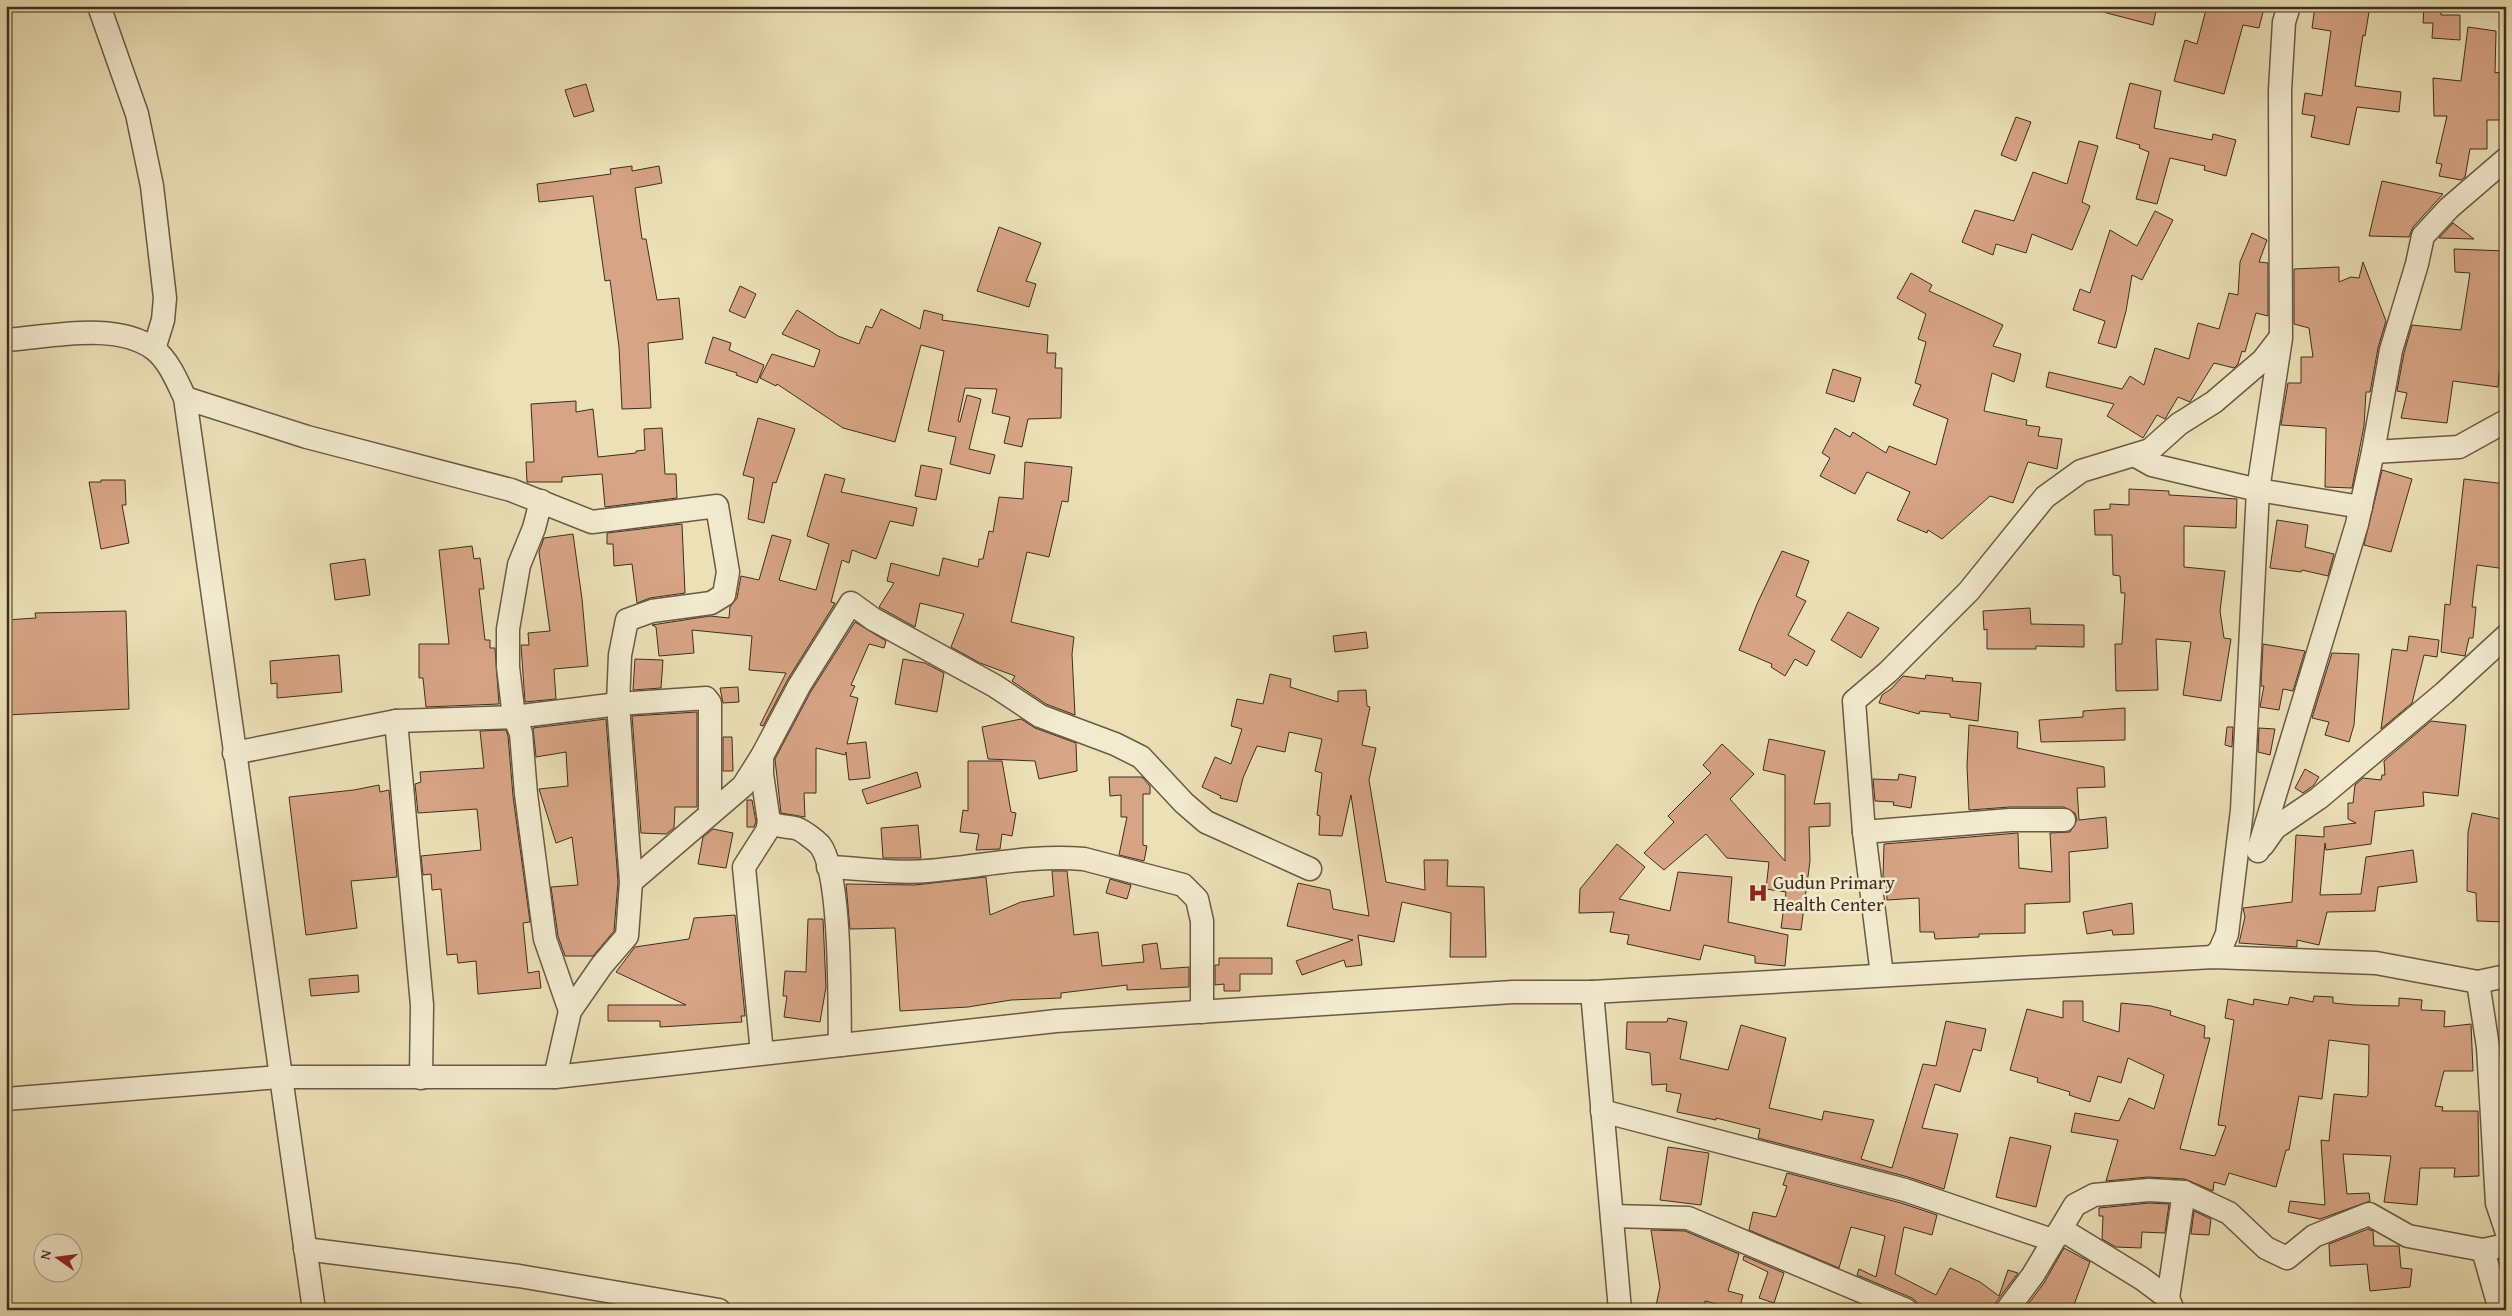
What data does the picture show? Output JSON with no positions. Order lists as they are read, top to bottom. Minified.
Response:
{"places":{"hospital":["Gudun Primary Health Center"]},"north":"left"}
